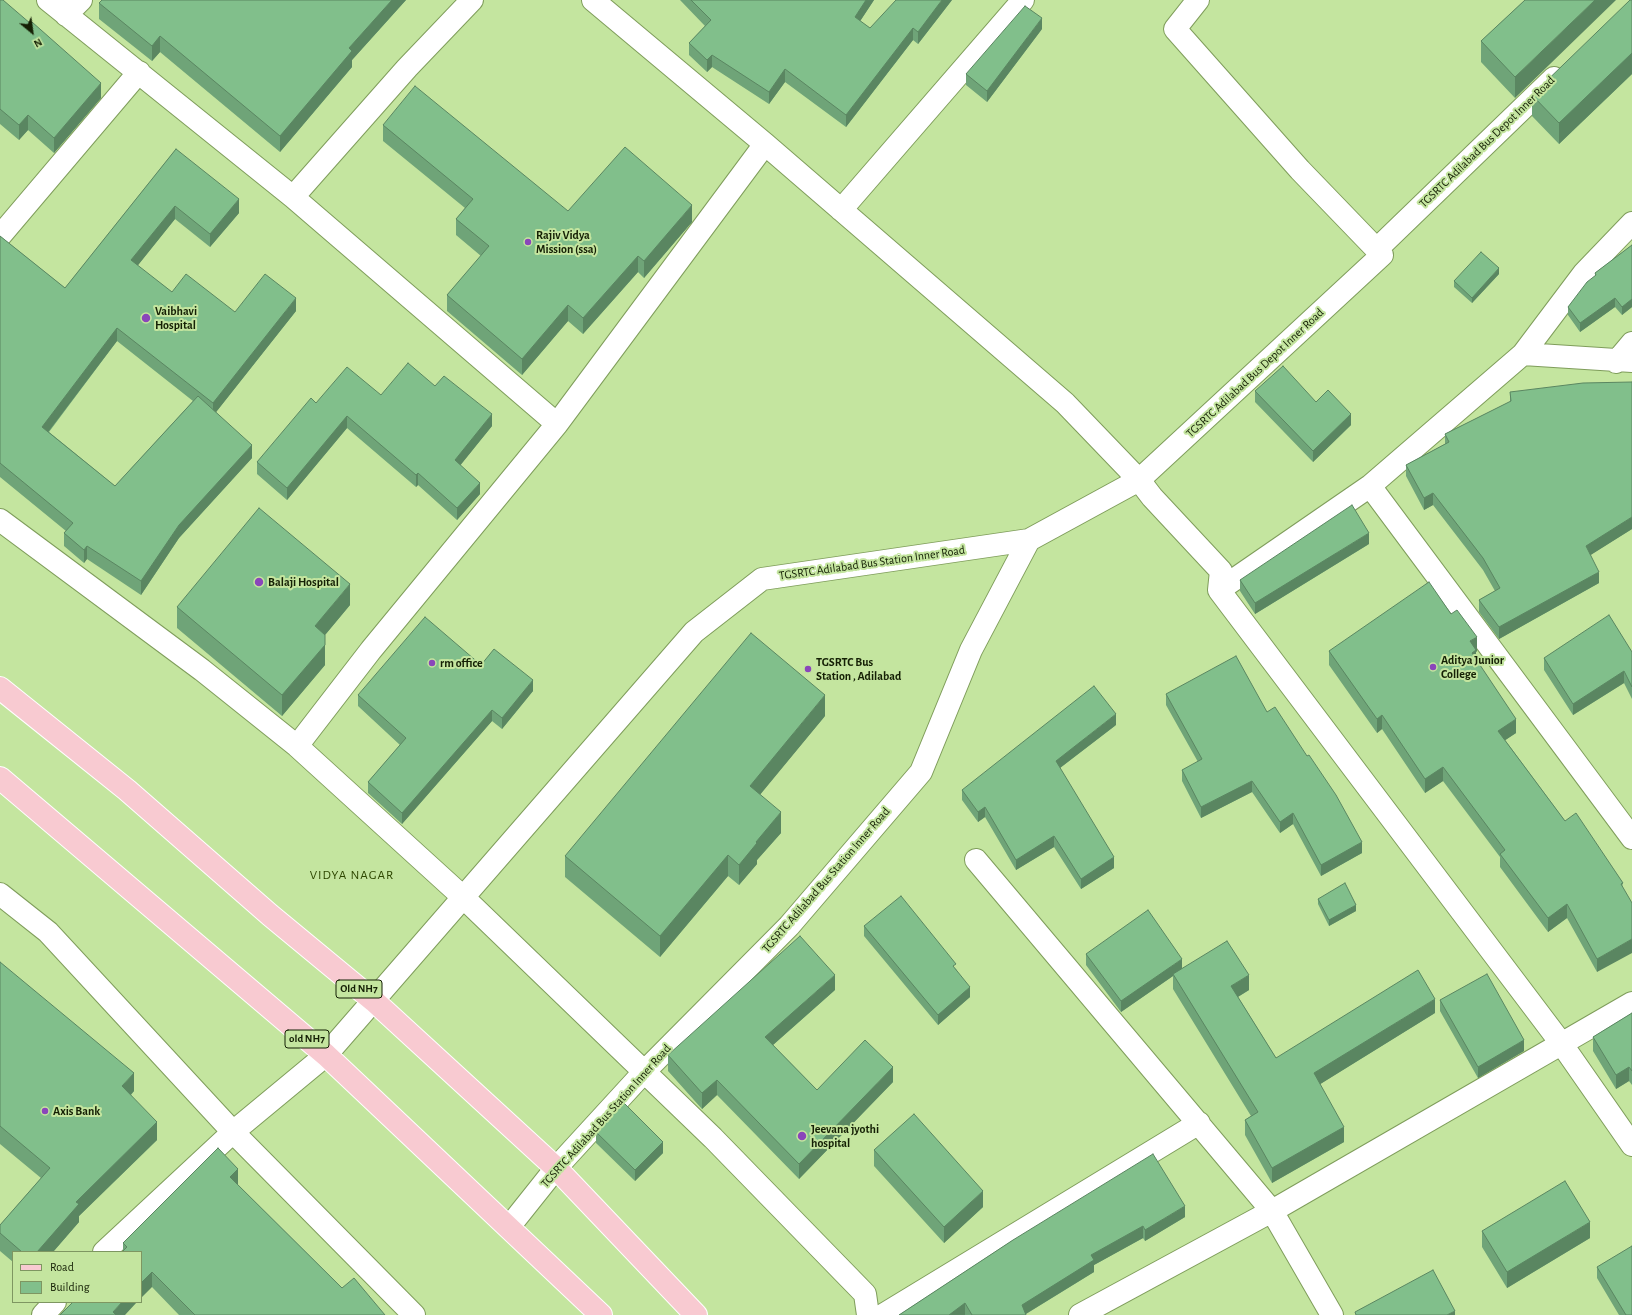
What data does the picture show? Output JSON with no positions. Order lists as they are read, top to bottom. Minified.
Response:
{"streets":{"main road":["Old NH7","old NH7"],"street":["TGSRTC Adilabad Bus Depot Inner Road","TGSRTC Adilabad Bus Station Inner Road"]},"crossings":[["TGSRTC Adilabad Bus Depot Inner Road","TGSRTC Adilabad Bus Station Inner Road"],["TGSRTC Adilabad Bus Station Inner Road","Old NH7"],["TGSRTC Adilabad Bus Station Inner Road","old NH7"]],"districts":["VIDYA NAGAR"],"places":["Rajiv Vidya Mission (ssa)","Vaibhavi Hospital","Balaji Hospital","rm office","Aditya Junior College","TGSRTC Bus Station , Adilabad","Axis Bank","Jeevana jyothi hospital"],"legend":["Road","Building"],"north":"bottom right"}
